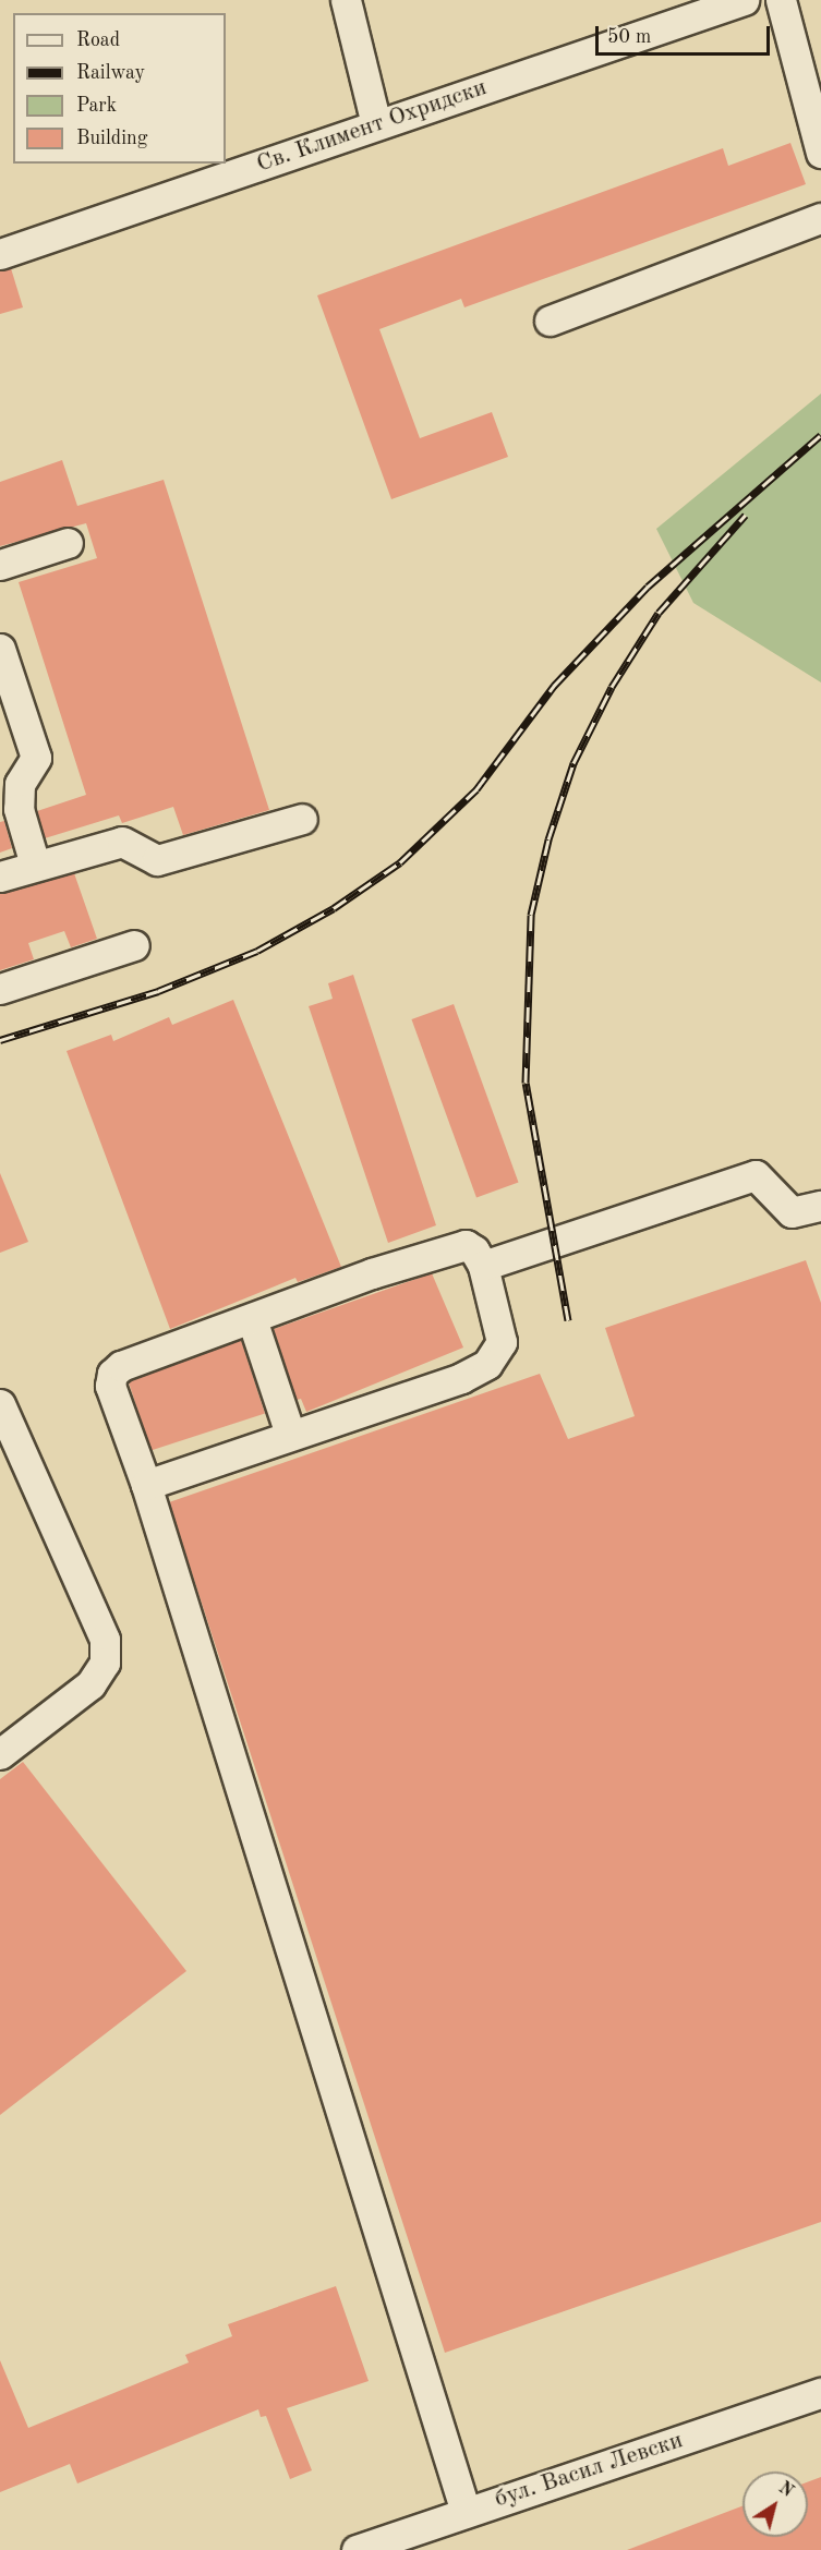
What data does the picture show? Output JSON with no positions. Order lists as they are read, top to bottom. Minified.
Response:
{"streets":{"street":["Св. Климент Охридски","бул. Васил Левски"]},"legend":["Road","Railway","Park","Building"],"scale_bar":"50 m","north":"top right"}
